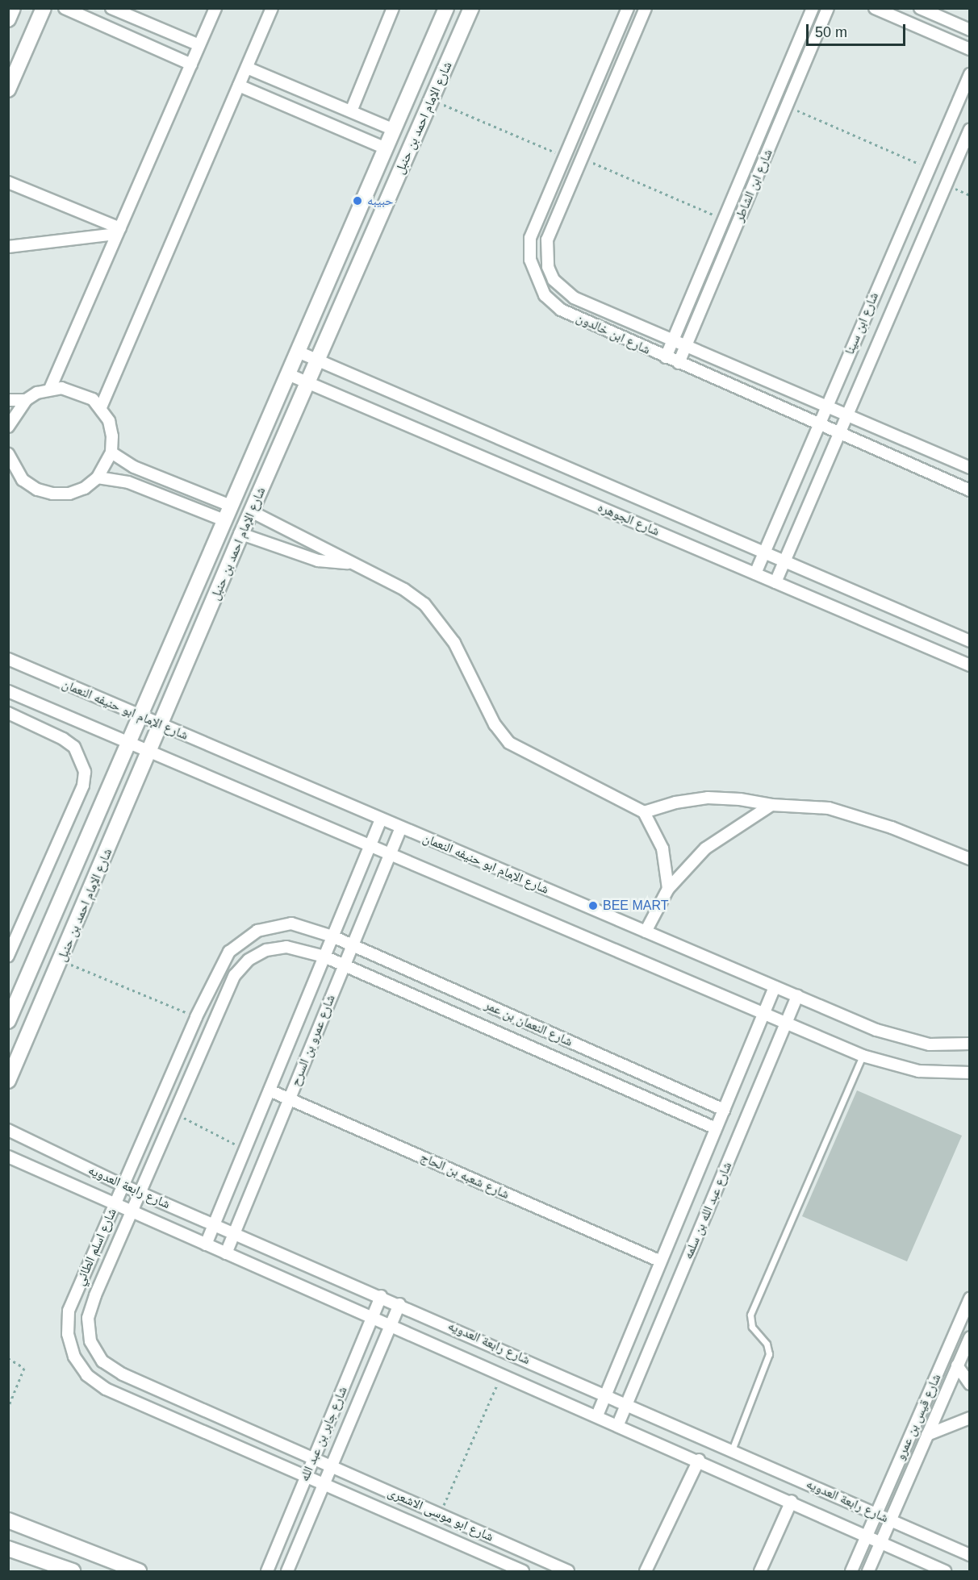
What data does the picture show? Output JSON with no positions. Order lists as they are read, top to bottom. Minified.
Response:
{"streets":{"street":["شارع الإمام احمد بن حنبل","شارع ابن الشاطر","شارع ابن سينا","شارع ابن خالدون","شارع الجوهره","شارع الإمام ابو حنيفه النعمان","شارع النعمان بن عمر","شارع عمرو بن السرح","شارع شعبه بن الحاج","شارع رابعة العدويه","شارع عبد الله بن سلمه","شارع اسلم الطائي","شارع قيس بن عمرو","شارع جابر بن عبد الله","شارع ابو موسى الاشعرى"]},"crossings":[["شارع الإمام احمد بن حنبل","شارع الجوهره"],["شارع الإمام احمد بن حنبل","شارع الإمام ابو حنيفه النعمان"],["شارع ابن الشاطر","شارع ابن خالدون"],["شارع ابن سينا","شارع ابن خالدون"],["شارع ابن سينا","شارع الجوهره"],["شارع الإمام ابو حنيفه النعمان","شارع عمرو بن السرح"],["شارع الإمام ابو حنيفه النعمان","شارع عبد الله بن سلمه"],["شارع النعمان بن عمر","شارع عمرو بن السرح"],["شارع النعمان بن عمر","شارع عبد الله بن سلمه"],["شارع النعمان بن عمر","شارع اسلم الطائي"],["شارع عمرو بن السرح","شارع شعبه بن الحاج"],["شارع عمرو بن السرح","شارع رابعة العدويه"],["شارع عمرو بن السرح","شارع اسلم الطائي"],["شارع شعبه بن الحاج","شارع عبد الله بن سلمه"],["شارع رابعة العدويه","شارع عبد الله بن سلمه"],["شارع رابعة العدويه","شارع اسلم الطائي"],["شارع رابعة العدويه","شارع قيس بن عمرو"],["شارع رابعة العدويه","شارع جابر بن عبد الله"],["شارع اسلم الطائي","شارع جابر بن عبد الله"],["شارع اسلم الطائي","شارع ابو موسى الاشعرى"],["شارع جابر بن عبد الله","شارع ابو موسى الاشعرى"]],"places":["حبيبه","BEE MART"],"scale_bar":"50 m"}
